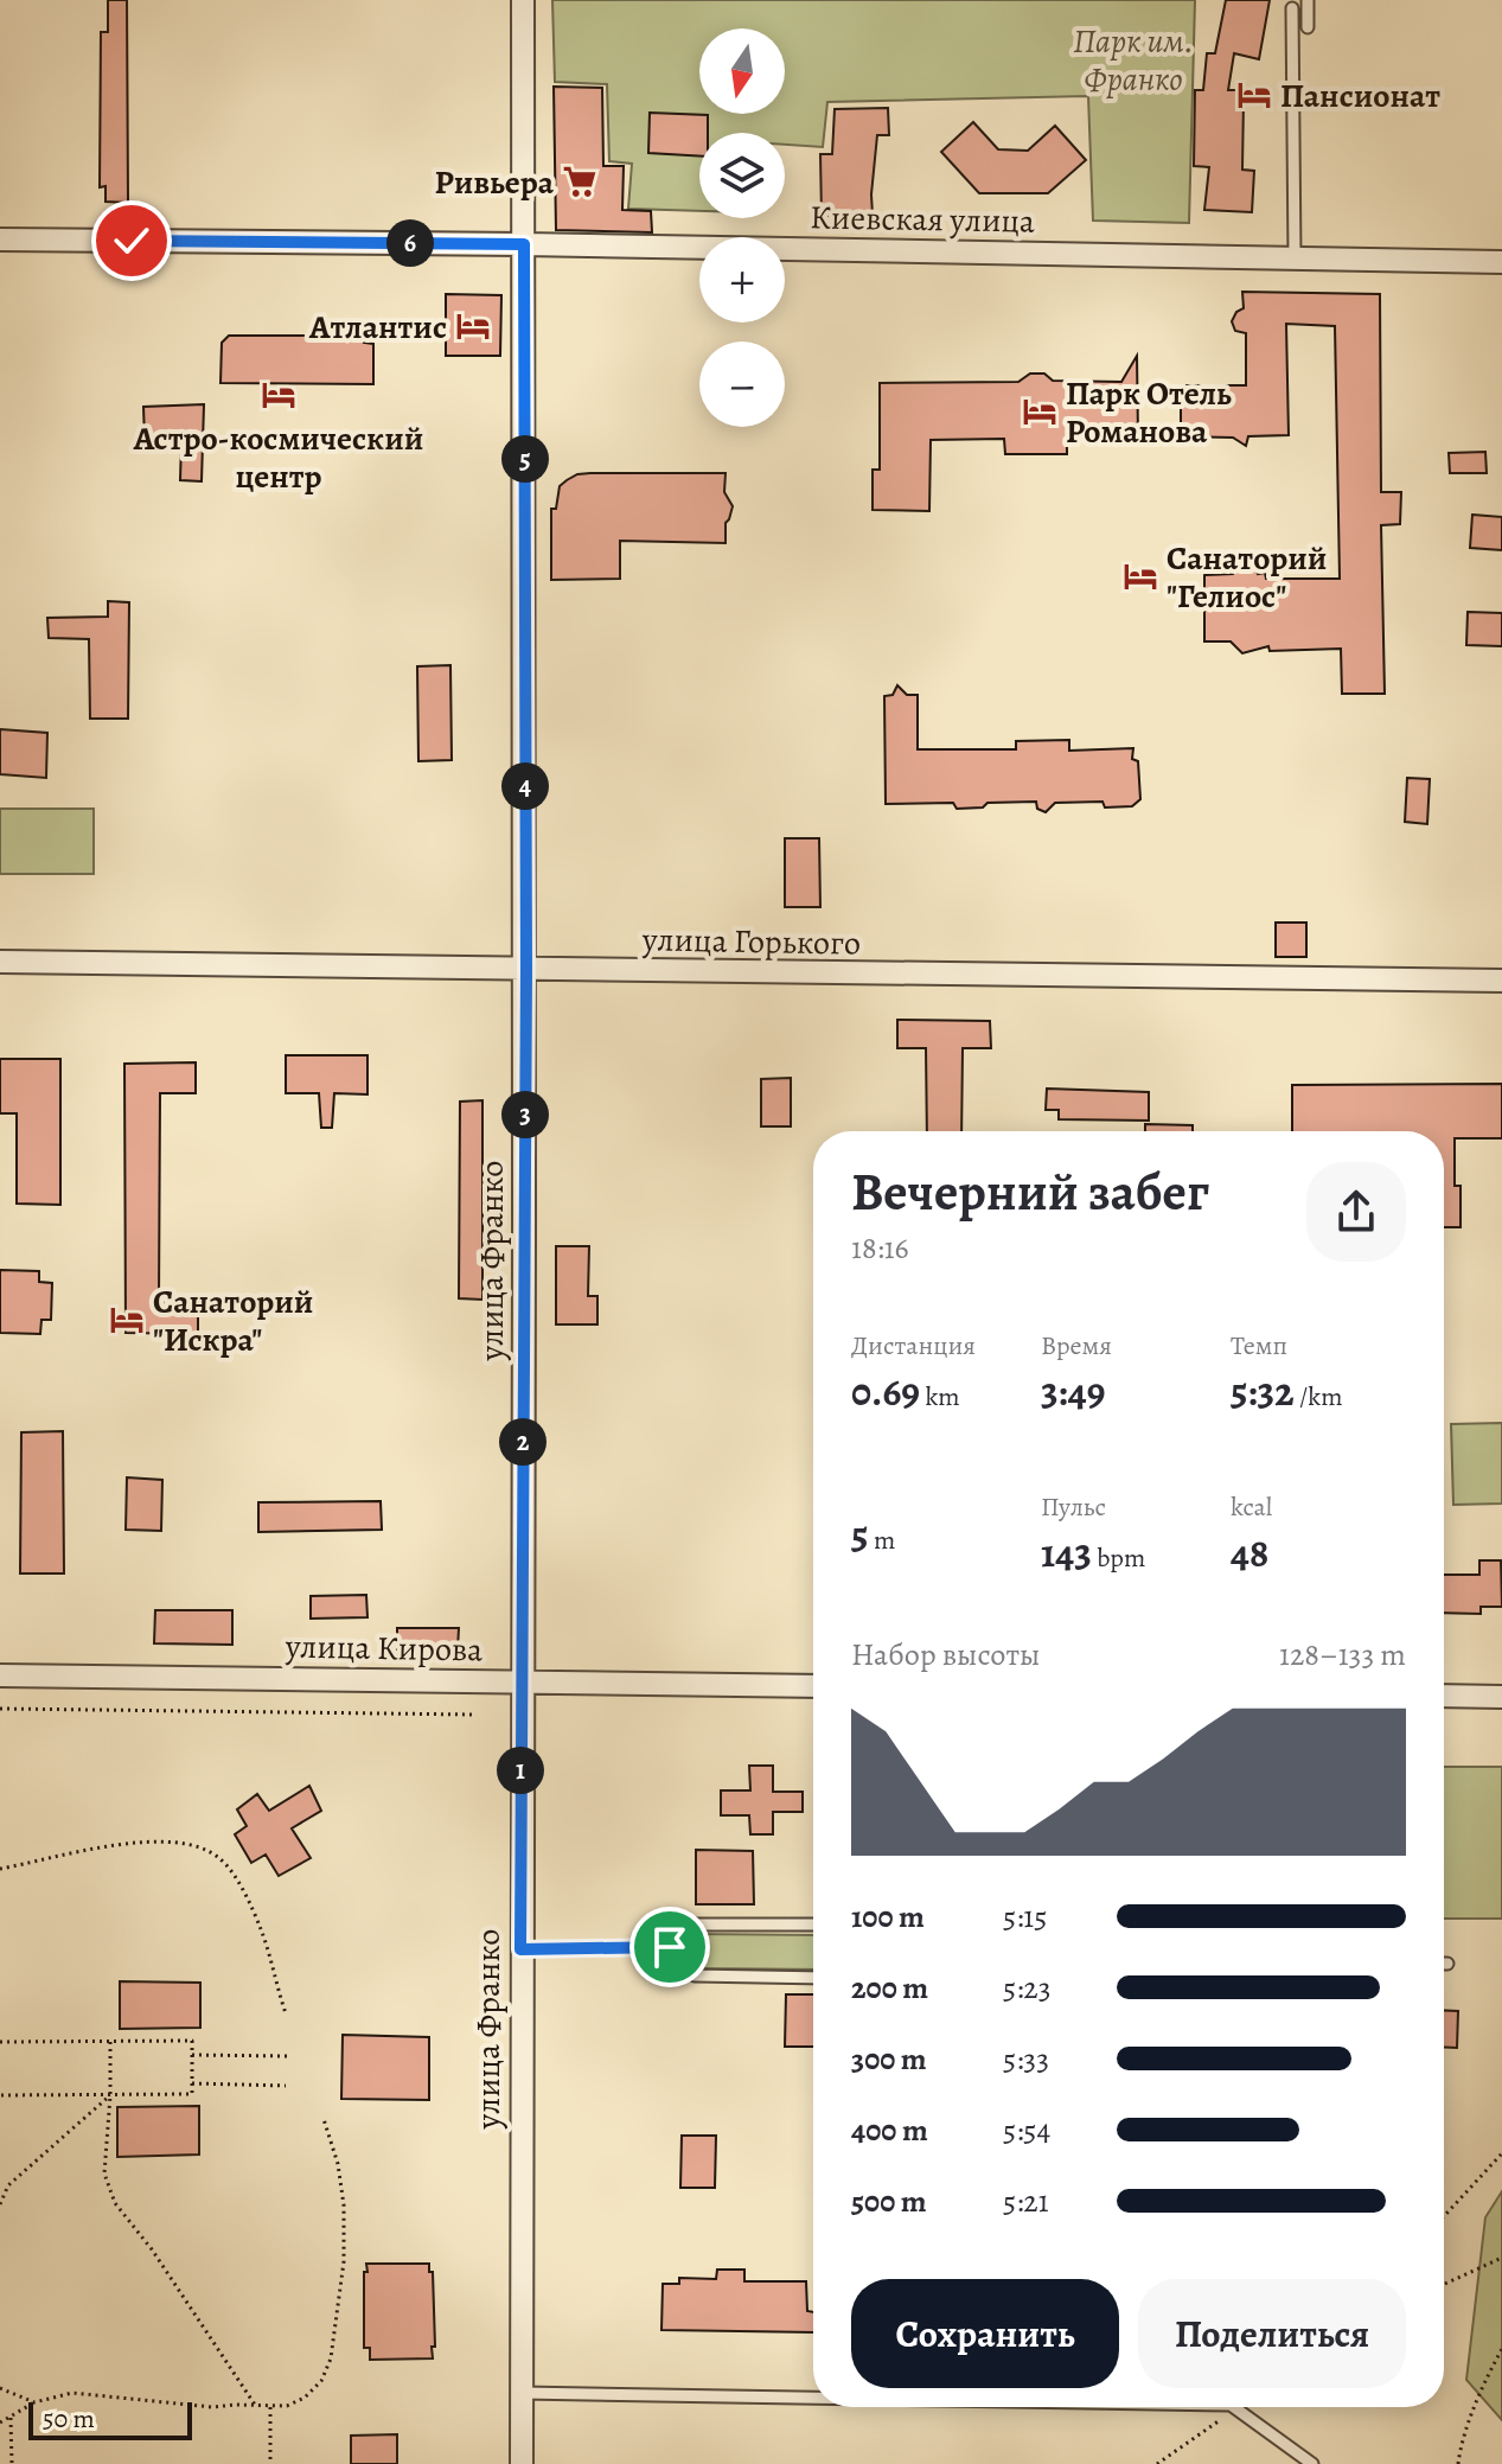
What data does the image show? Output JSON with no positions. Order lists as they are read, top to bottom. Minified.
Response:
{"streets":{"street":["Киевская улица","улица Горького","улица Франко","улица Кирова"]},"crossings":[["Киевская улица","улица Франко"],["улица Горького","улица Франко"],["улица Франко","улица Кирова"]],"parks":["Парк им. Франко"],"places":{"hotel":["Пансионат","Атлантис","Астро-космический центр","Парк Отель Романова","Санаторий \"Гелиос\"","Санаторий \"Искра\""],"supermarket":["Ривьера"]},"scale_bar":"50 m","north":"bottom","page":{"map_buttons":["+","−"],"pins":["6","5","4","3","2","1"],"heading":["Вечерний забег","18:16"],"stats":[["Дистанция","0.69 km"],["Время","3:49"],["Темп","5:32 /km"],["5 m"],["Пульс","143 bpm"],["kcal","48"]],"chart":["Набор высоты","128–133 m"],"list":[{"name":"100 m","note":"5:15"},{"name":"200 m","note":"5:23"},{"name":"300 m","note":"5:33"},{"name":"400 m","note":"5:54"},{"name":"500 m","note":"5:21"}],"buttons":["Сохранить","Поделиться"],"scale":"50 m"}}
